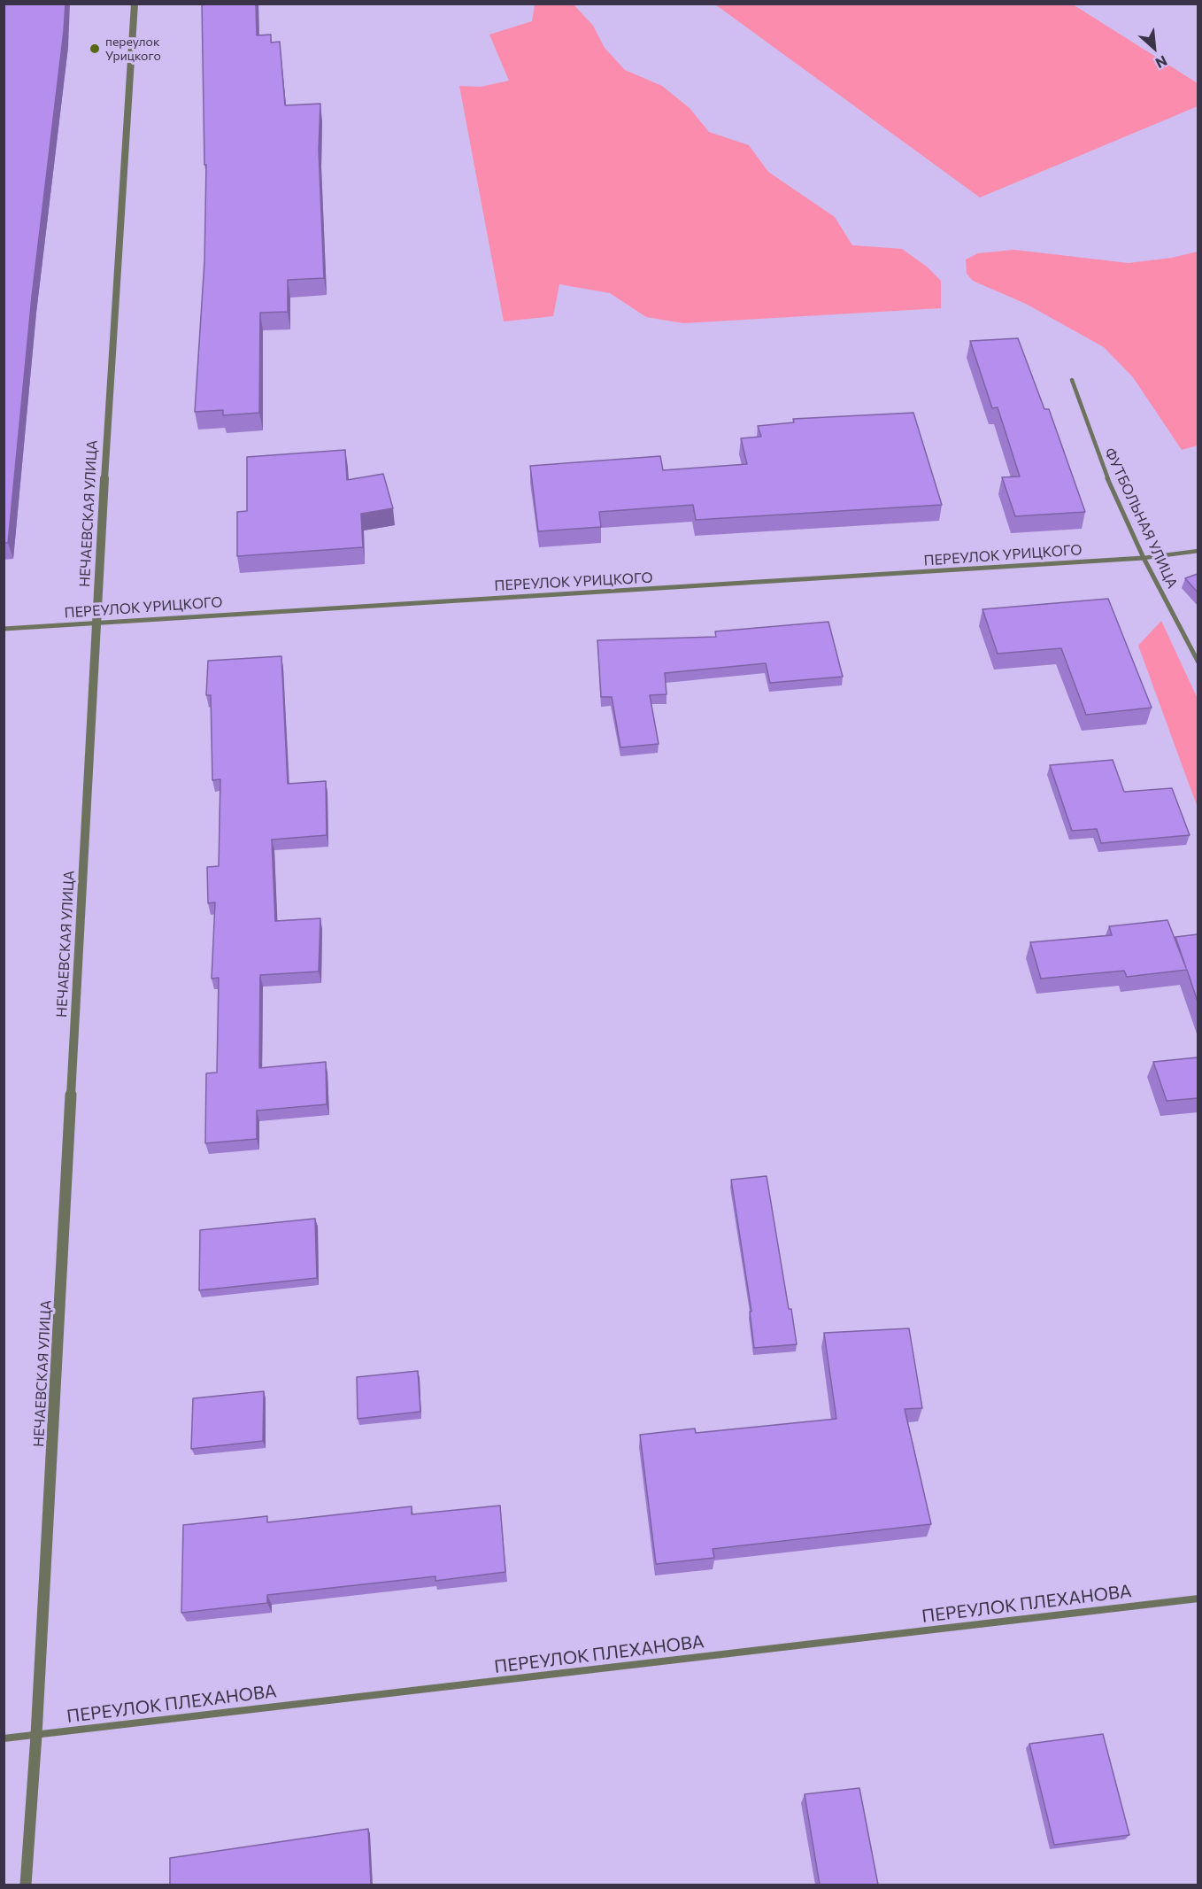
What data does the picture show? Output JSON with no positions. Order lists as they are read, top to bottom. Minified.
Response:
{"streets":{"street":["НЕЧАЕВСКАЯ УЛИЦА","ФУТБОЛЬНАЯ УЛИЦА","ПЕРЕУЛОК УРИЦКОГО","ПЕРЕУЛОК ПЛЕХАНОВА"]},"crossings":[["НЕЧАЕВСКАЯ УЛИЦА","ПЕРЕУЛОК УРИЦКОГО"],["НЕЧАЕВСКАЯ УЛИЦА","ПЕРЕУЛОК ПЛЕХАНОВА"],["ФУТБОЛЬНАЯ УЛИЦА","ПЕРЕУЛОК УРИЦКОГО"]],"places":["переулок Урицкого"],"north":"bottom right"}
